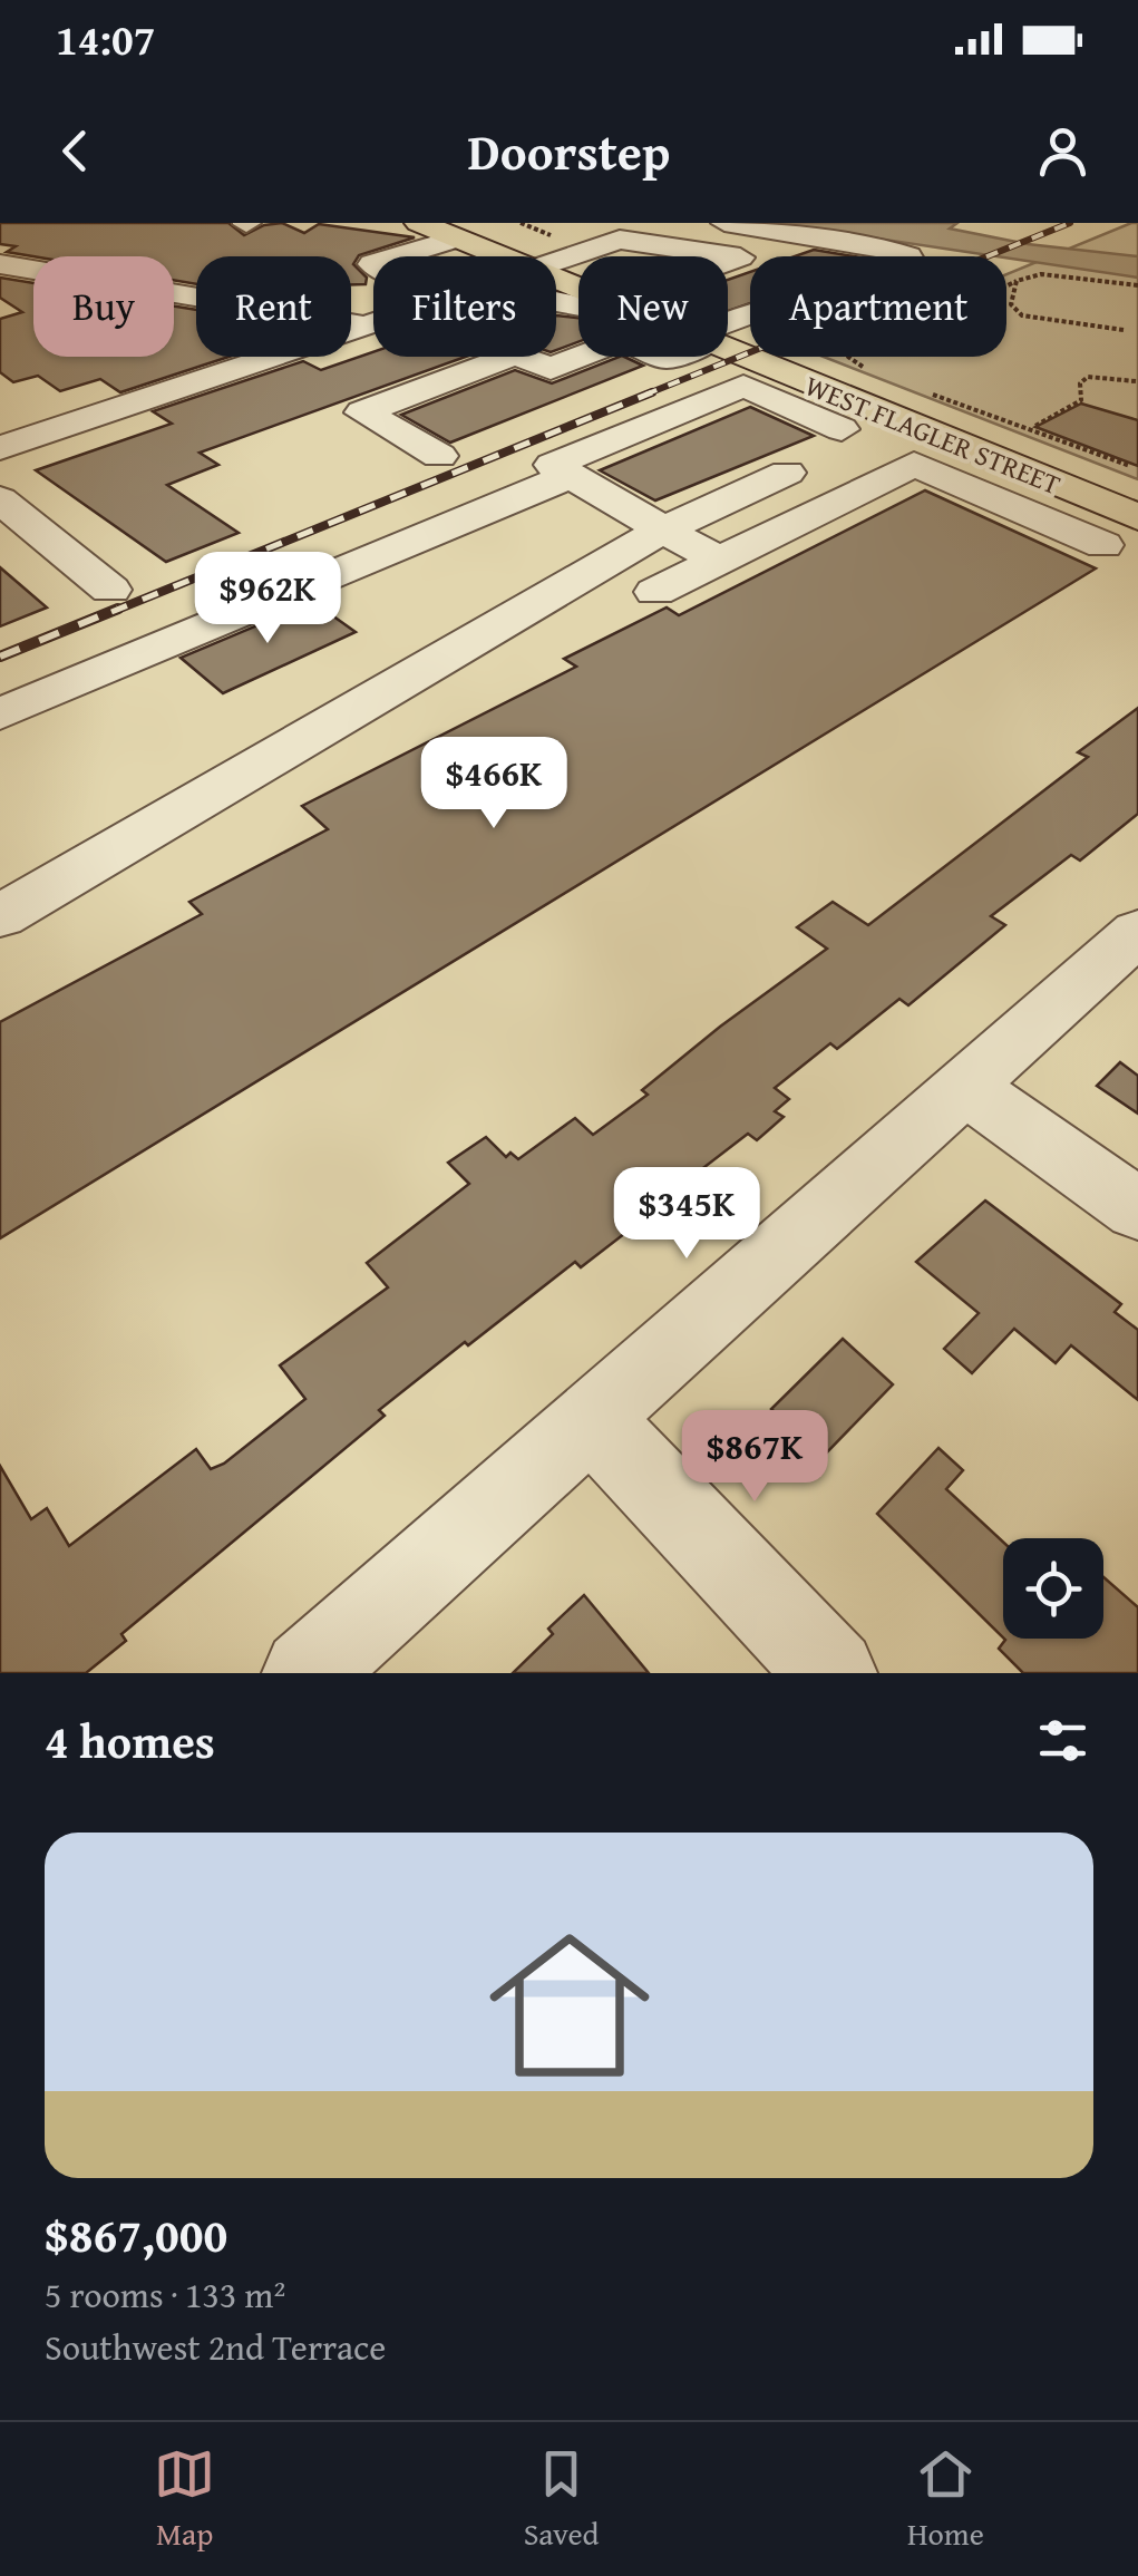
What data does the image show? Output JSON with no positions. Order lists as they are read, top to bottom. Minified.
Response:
{"streets":{"main road":["WEST FLAGLER STREET"]},"page":{"status":"14:07","header":"Doorstep","chip":["Buy","Rent","Filters","New","Apartment"],"price":["$962K","$466K","$345K","$867K"],"heading":"4 homes","list":[{"name":"$867,000","note":"5 rooms · 133 m² · Southwest 2nd Terrace"}],"tabs":["Map","Saved","Home"]}}
